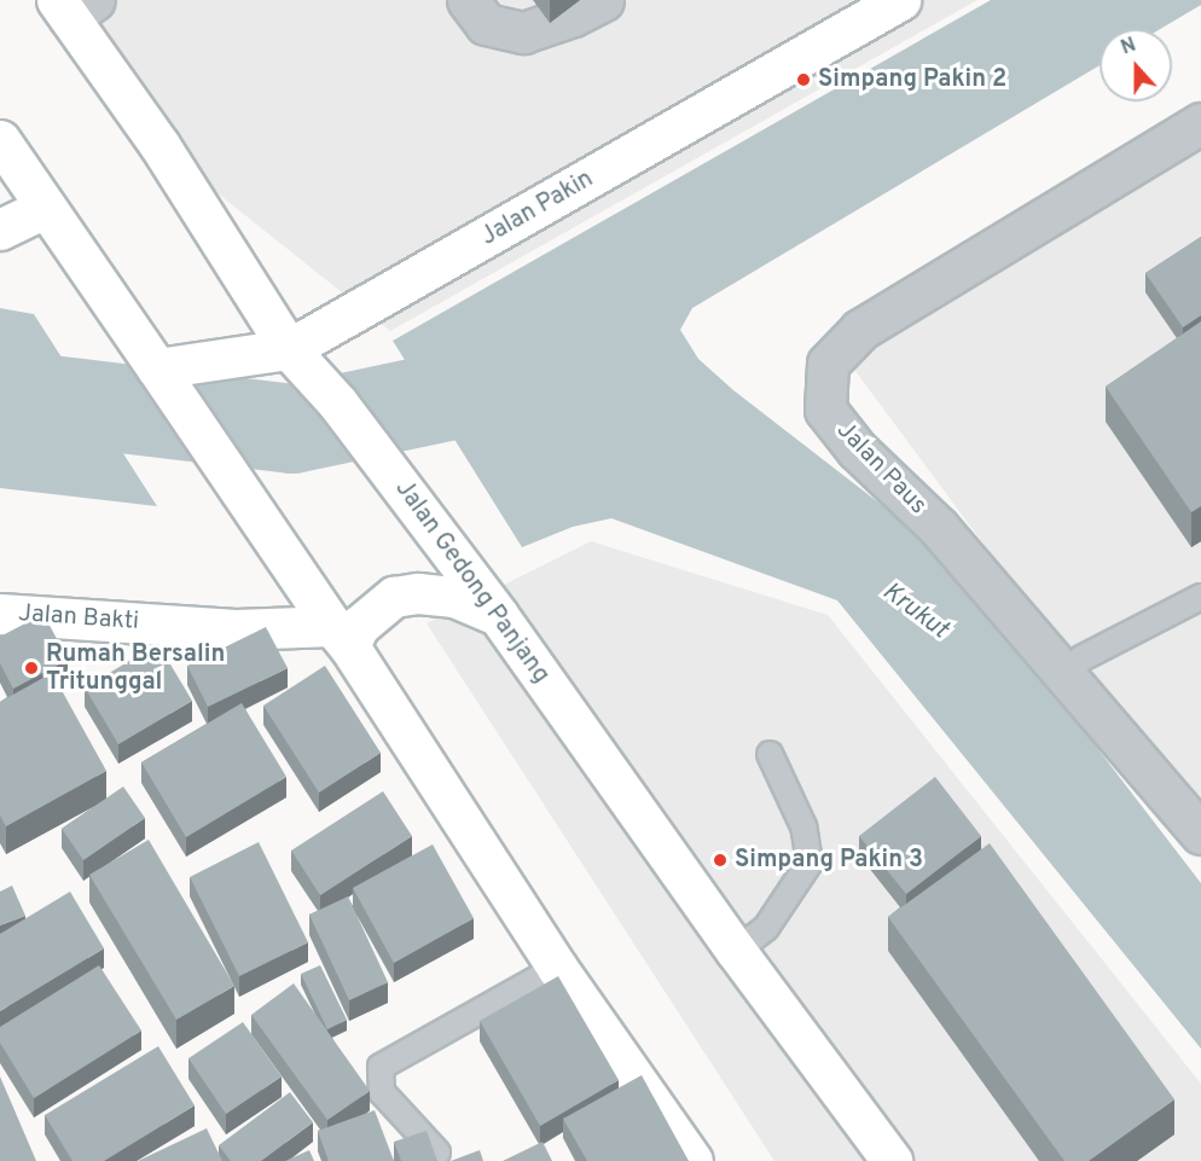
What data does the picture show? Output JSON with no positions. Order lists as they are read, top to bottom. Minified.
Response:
{"streets":{"main road":["Jalan Pakin","Jalan Gedong Panjang","Jalan Bakti"],"street":["Jalan Paus"]},"crossings":[["Jalan Pakin","Jalan Gedong Panjang"]],"water":["Krukut"],"places":["Simpang Pakin 2","Rumah Bersalin Tritunggal","Simpang Pakin 3"],"north":"top"}
